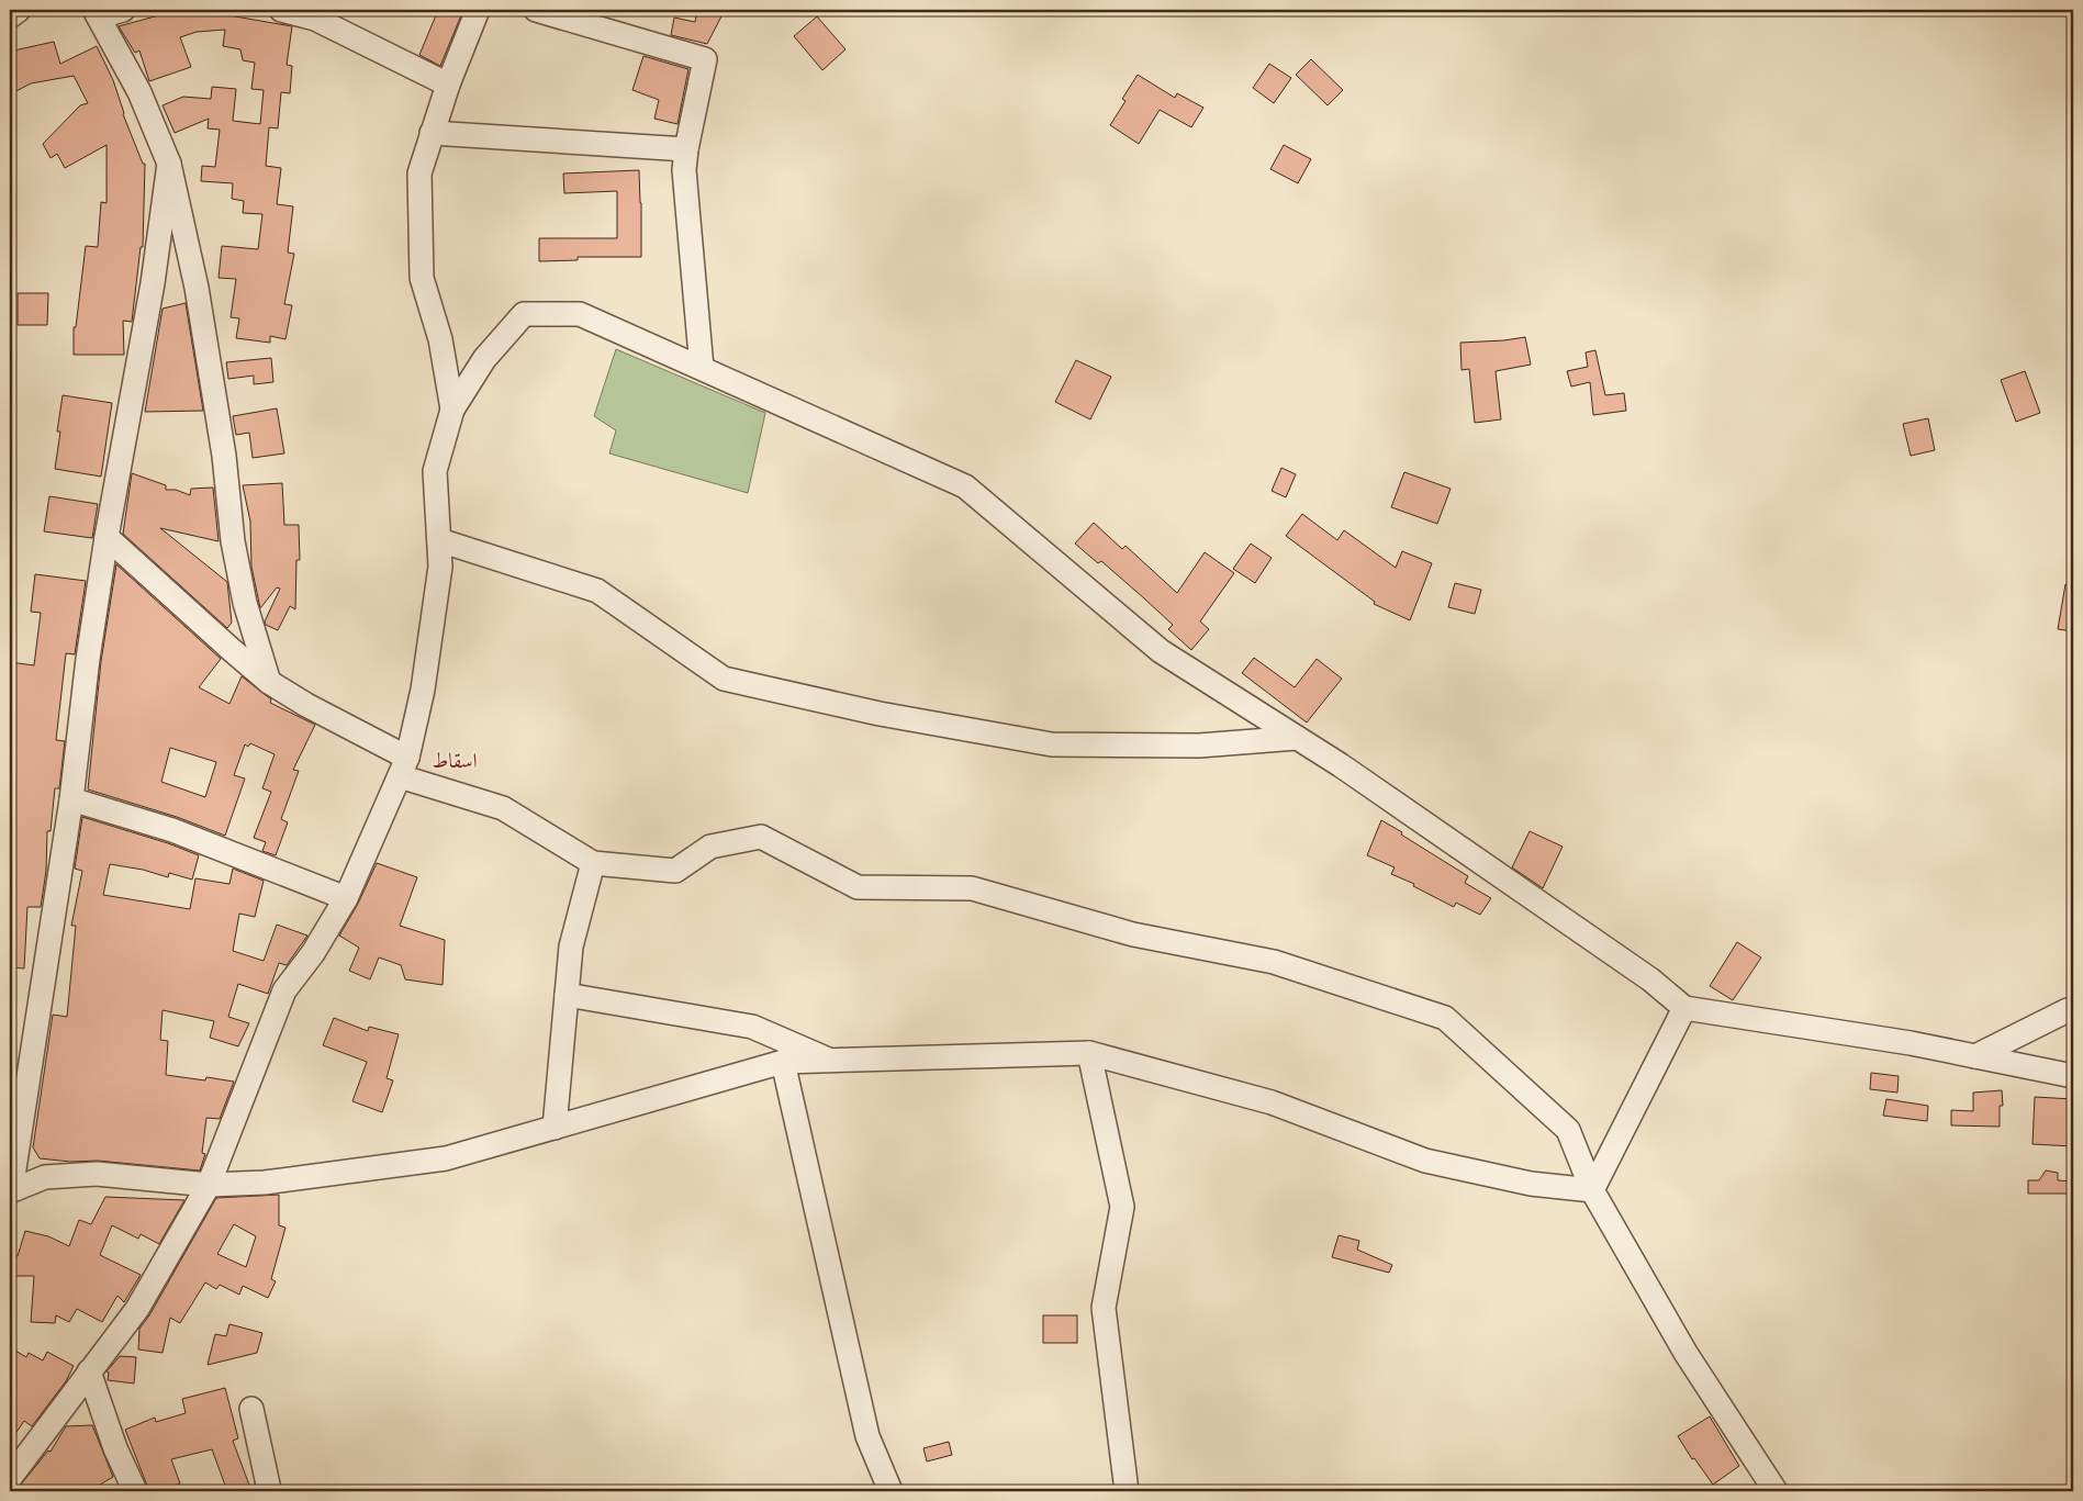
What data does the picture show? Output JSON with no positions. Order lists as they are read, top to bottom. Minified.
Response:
{"districts":["اسقاط"]}
